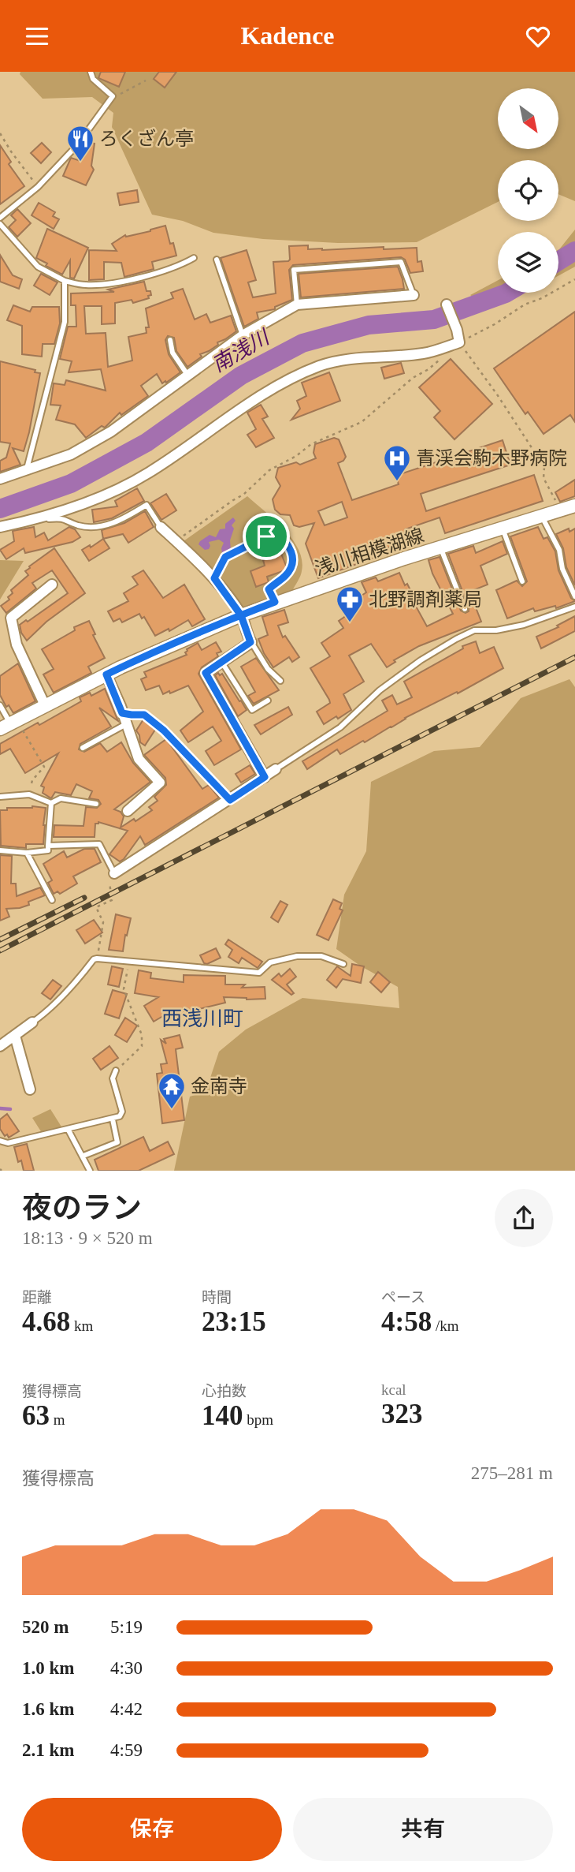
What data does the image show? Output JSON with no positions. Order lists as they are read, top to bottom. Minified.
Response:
{"streets":{"main road":["浅川相模湖線"]},"districts":["西浅川町"],"water":["南浅川"],"places":{"restaurant":["ろくざん亭"],"hospital":["青渓会駒木野病院"],"pharmacy":["北野調剤薬局"],"temple":["金南寺"]},"north":"bottom right","page":{"header":"Kadence","heading":["夜のラン","18:13 · 9 × 520 m"],"stats":[["距離","4.68 km"],["時間","23:15"],["ペース","4:58 /km"],["獲得標高","63 m"],["心拍数","140 bpm"],["kcal","323"]],"chart":["獲得標高","275–281 m"],"list":[{"name":"520 m","note":"5:19"},{"name":"1.0 km","note":"4:30"},{"name":"1.6 km","note":"4:42"},{"name":"2.1 km","note":"4:59"}],"buttons":["保存","共有"]}}
